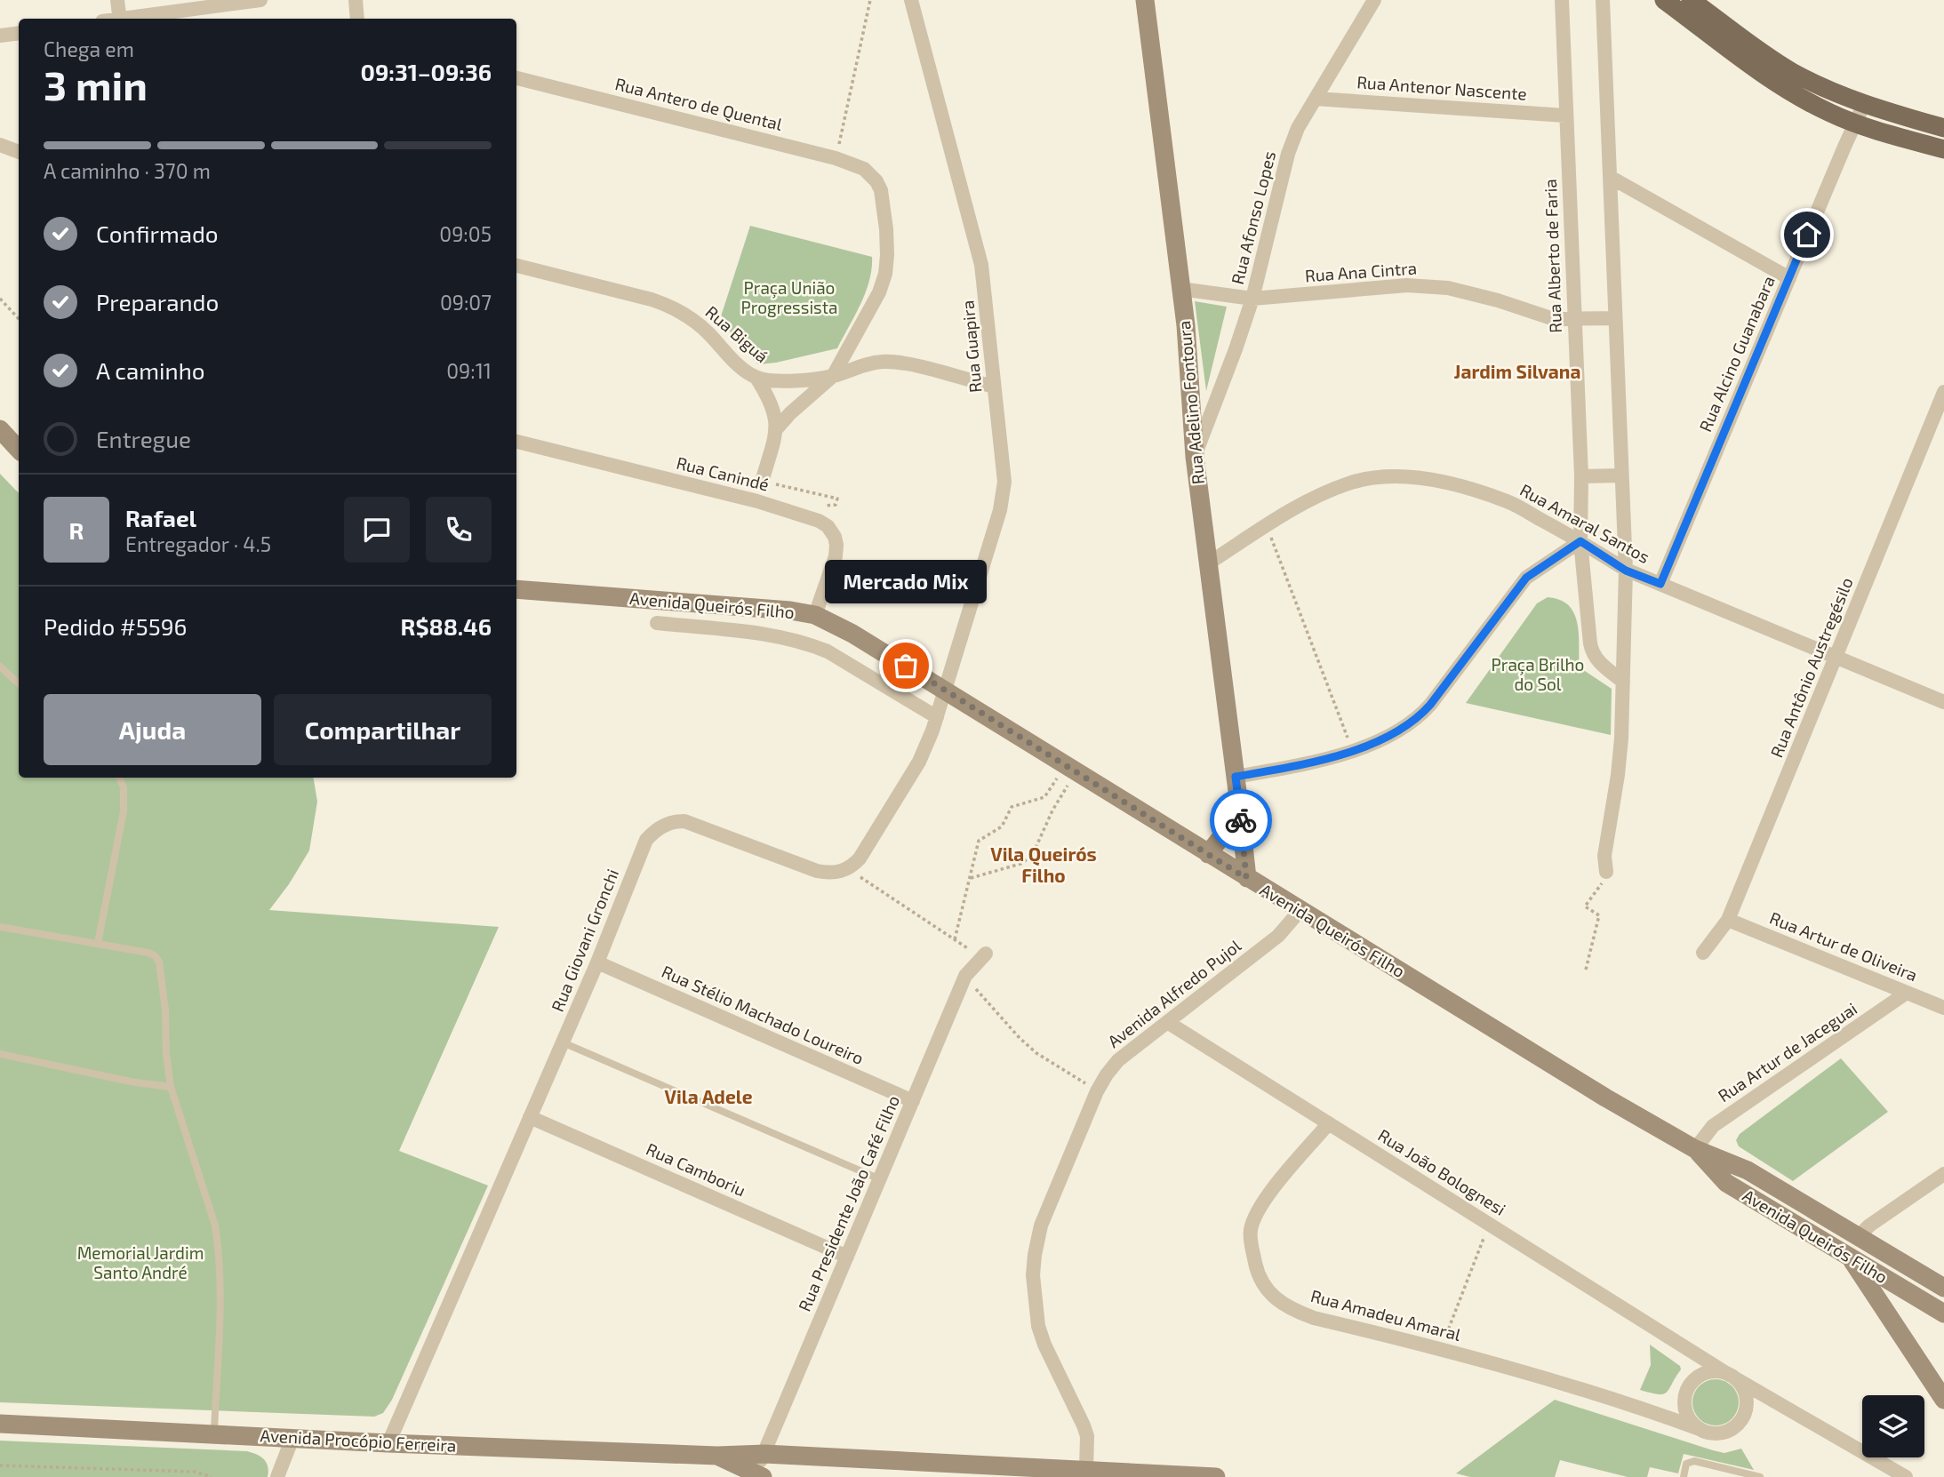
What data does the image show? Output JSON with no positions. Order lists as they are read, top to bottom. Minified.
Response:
{"streets":{"street":["Rua Antenor Nascente","Rua Antero de Quental","Rua Afonso Lopes","Rua Alberto de Faria","Rua Ana Cintra","Rua Biguá","Rua Guapira","Rua Alcino Guanabara","Rua Adelino Fontoura","Rua Canindé","Rua Amaral Santos","Avenida Queirós Filho","Rua Antônio Austregésilo","Rua Giovani Gronchi","Rua Artur de Oliveira","Avenida Alfredo Pujol","Rua Stélio Machado Loureiro","Rua Artur de Jaceguai","Rua Camboriu","Rua João Bolognesi","Rua Presidente João Café Filho","Rua Amadeu Amaral","Avenida Procópio Ferreira"]},"crossings":[["Rua Antenor Nascente","Rua Afonso Lopes"],["Rua Antenor Nascente","Rua Alberto de Faria"],["Rua Antero de Quental","Rua Biguá"],["Rua Afonso Lopes","Rua Ana Cintra"],["Rua Afonso Lopes","Rua Adelino Fontoura"],["Rua Alberto de Faria","Rua Ana Cintra"],["Rua Alberto de Faria","Rua Amaral Santos"],["Rua Ana Cintra","Rua Adelino Fontoura"],["Rua Guapira","Avenida Queirós Filho"],["Rua Guapira","Rua Giovani Gronchi"],["Rua Alcino Guanabara","Rua Amaral Santos"],["Rua Adelino Fontoura","Rua Amaral Santos"],["Rua Adelino Fontoura","Avenida Queirós Filho"],["Rua Amaral Santos","Rua Antônio Austregésilo"],["Avenida Queirós Filho","Rua Giovani Gronchi"],["Avenida Queirós Filho","Avenida Alfredo Pujol"],["Avenida Queirós Filho","Rua Artur de Jaceguai"],["Rua Antônio Austregésilo","Rua Artur de Oliveira"],["Rua Giovani Gronchi","Rua Stélio Machado Loureiro"],["Rua Giovani Gronchi","Rua Camboriu"],["Rua Giovani Gronchi","Avenida Procópio Ferreira"],["Rua Artur de Oliveira","Rua Artur de Jaceguai"],["Avenida Alfredo Pujol","Rua João Bolognesi"],["Avenida Alfredo Pujol","Avenida Procópio Ferreira"],["Rua Stélio Machado Loureiro","Rua Presidente João Café Filho"],["Rua Camboriu","Rua Presidente João Café Filho"],["Rua João Bolognesi","Rua Amadeu Amaral"],["Rua Presidente João Café Filho","Avenida Procópio Ferreira"]],"districts":["Jardim Silvana","Vila Queirós Filho","Vila Adele"],"parks":["Praça União Progressista","Praça Brilho do Sol","Memorial Jardim Santo André"],"places":["Mercado Mix"],"page":{"heading":["3 min","Chega em","09:31–09:36"],"panel":["Rafael","Entregador · 4.5","Pedido #5596","R$88.46"],"bar":"A caminho · 370 m","list":[["Confirmado","09:05"],["Preparando","09:07"],["A caminho","09:11"],"Entregue"],"round":"R","bubble":"Mercado Mix","buttons":["Ajuda","Compartilhar"]}}
